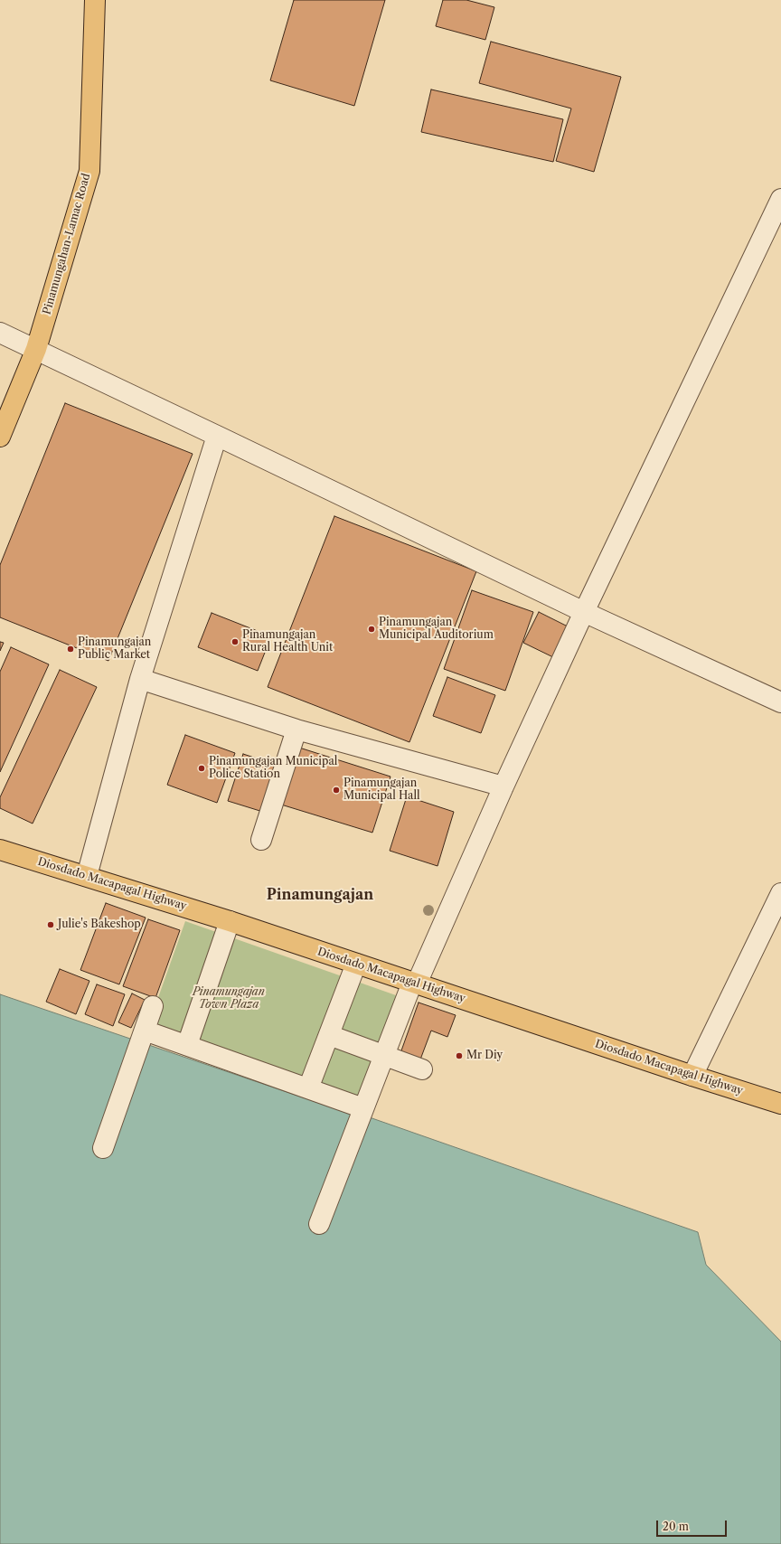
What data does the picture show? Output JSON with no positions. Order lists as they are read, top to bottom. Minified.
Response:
{"streets":{"main road":["Pinamungahan-Lamac Road","Diosdado Macapagal Highway"]},"districts":["Pinamungajan"],"parks":["Pinamungajan Town Plaza"],"places":["Pinamungajan Municipal Auditorium","Pinamungajan Rural Health Unit","Pinamungajan Public Market","Pinamungajan Municipal Police Station","Pinamungajan Municipal Hall","Julie's Bakeshop","Mr Diy"],"scale_bar":"20 m"}
